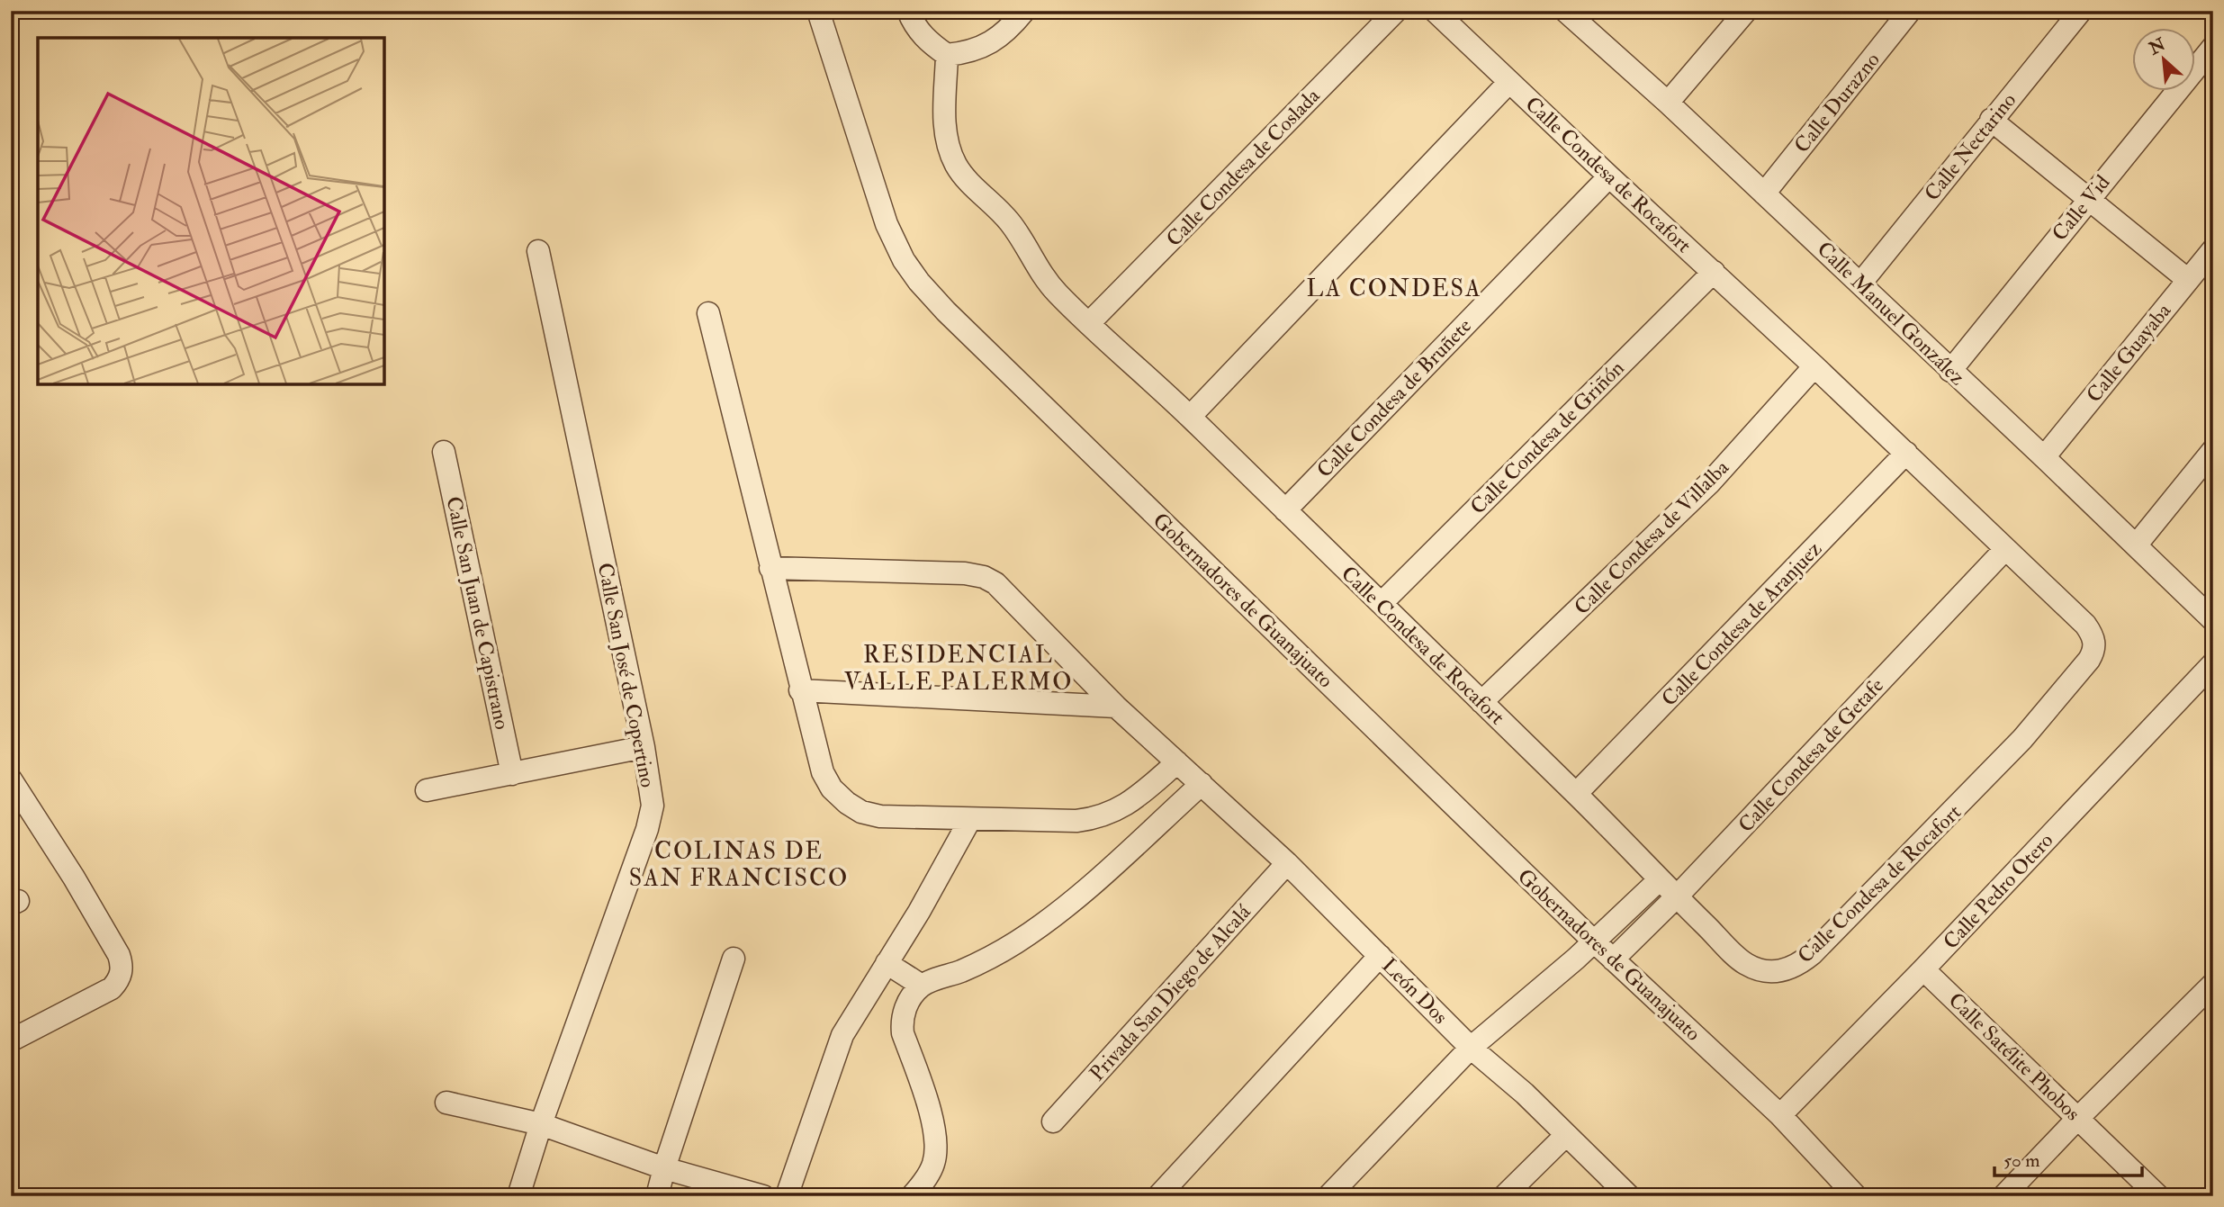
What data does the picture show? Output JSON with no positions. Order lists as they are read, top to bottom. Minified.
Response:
{"streets":{"street":["Calle Durazno","Calle Nectarino","Calle Condesa de Coslada","Calle Condesa de Rocafort","Calle Vid","Calle Manuel González","Calle Guayaba","Calle Condesa de Bruñete","Calle Condesa de Griñón","Calle Condesa de Villalba","Gobernadores de Guanajuato","Calle San Juan de Capistrano","Calle Condesa de Aranjuez","Calle San José de Copertino","Calle Condesa de Getafe","Calle Pedro Otero","León Dos","Privada San Diego de Alcalá","Calle Satélite Phobos"]},"crossings":[["Calle Durazno","Calle Manuel González"],["Calle Nectarino","Calle Manuel González"],["Calle Condesa de Coslada","Calle Condesa de Rocafort"],["Calle Condesa de Rocafort","Calle Condesa de Bruñete"],["Calle Condesa de Rocafort","Calle Condesa de Griñón"],["Calle Condesa de Rocafort","Calle Condesa de Villalba"],["Calle Condesa de Rocafort","Calle Condesa de Aranjuez"],["Calle Condesa de Rocafort","Calle Condesa de Getafe"],["Calle Vid","Calle Manuel González"],["Calle Manuel González","Calle Guayaba"],["Gobernadores de Guanajuato","Calle Condesa de Getafe"],["Gobernadores de Guanajuato","Calle Pedro Otero"],["Calle Pedro Otero","Calle Satélite Phobos"],["León Dos","Privada San Diego de Alcalá"]],"districts":["LA CONDESA","RESIDENCIAL VALLE PALERMO","COLINAS DE SAN FRANCISCO"],"scale_bar":"50 m","north":"top left"}
